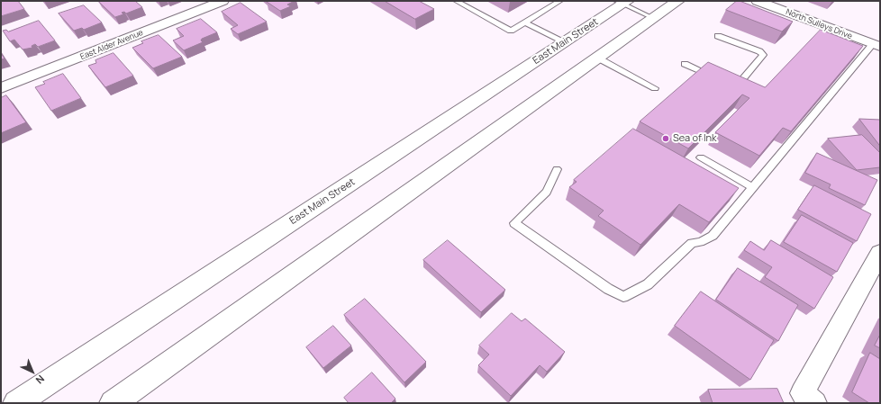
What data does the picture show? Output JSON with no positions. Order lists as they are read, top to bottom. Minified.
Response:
{"streets":{"main road":["East Main Street"],"street":["North Sulleys Drive","East Alder Avenue"]},"places":["Sea of Ink"],"north":"bottom right"}
